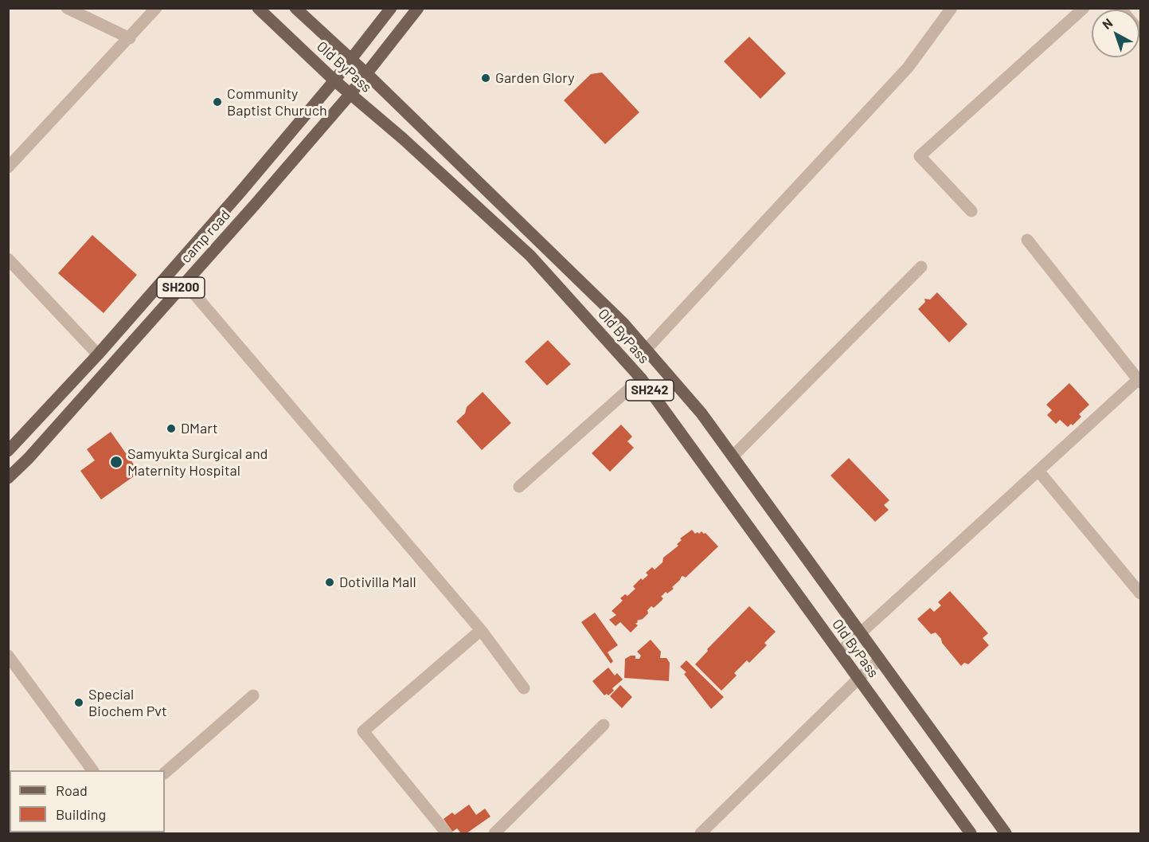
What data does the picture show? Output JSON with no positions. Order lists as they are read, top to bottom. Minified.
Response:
{"streets":{"main road":["Old ByPass","camp road","SH200","SH242"]},"crossings":[["Old ByPass","camp road"]],"places":["Garden Glory","Community Baptist Churuch","DMart","Samyukta Surgical and Maternity Hospital","Dotivilla Mall","Special Biochem Pvt"],"legend":["Road","Building"],"north":"top left"}
